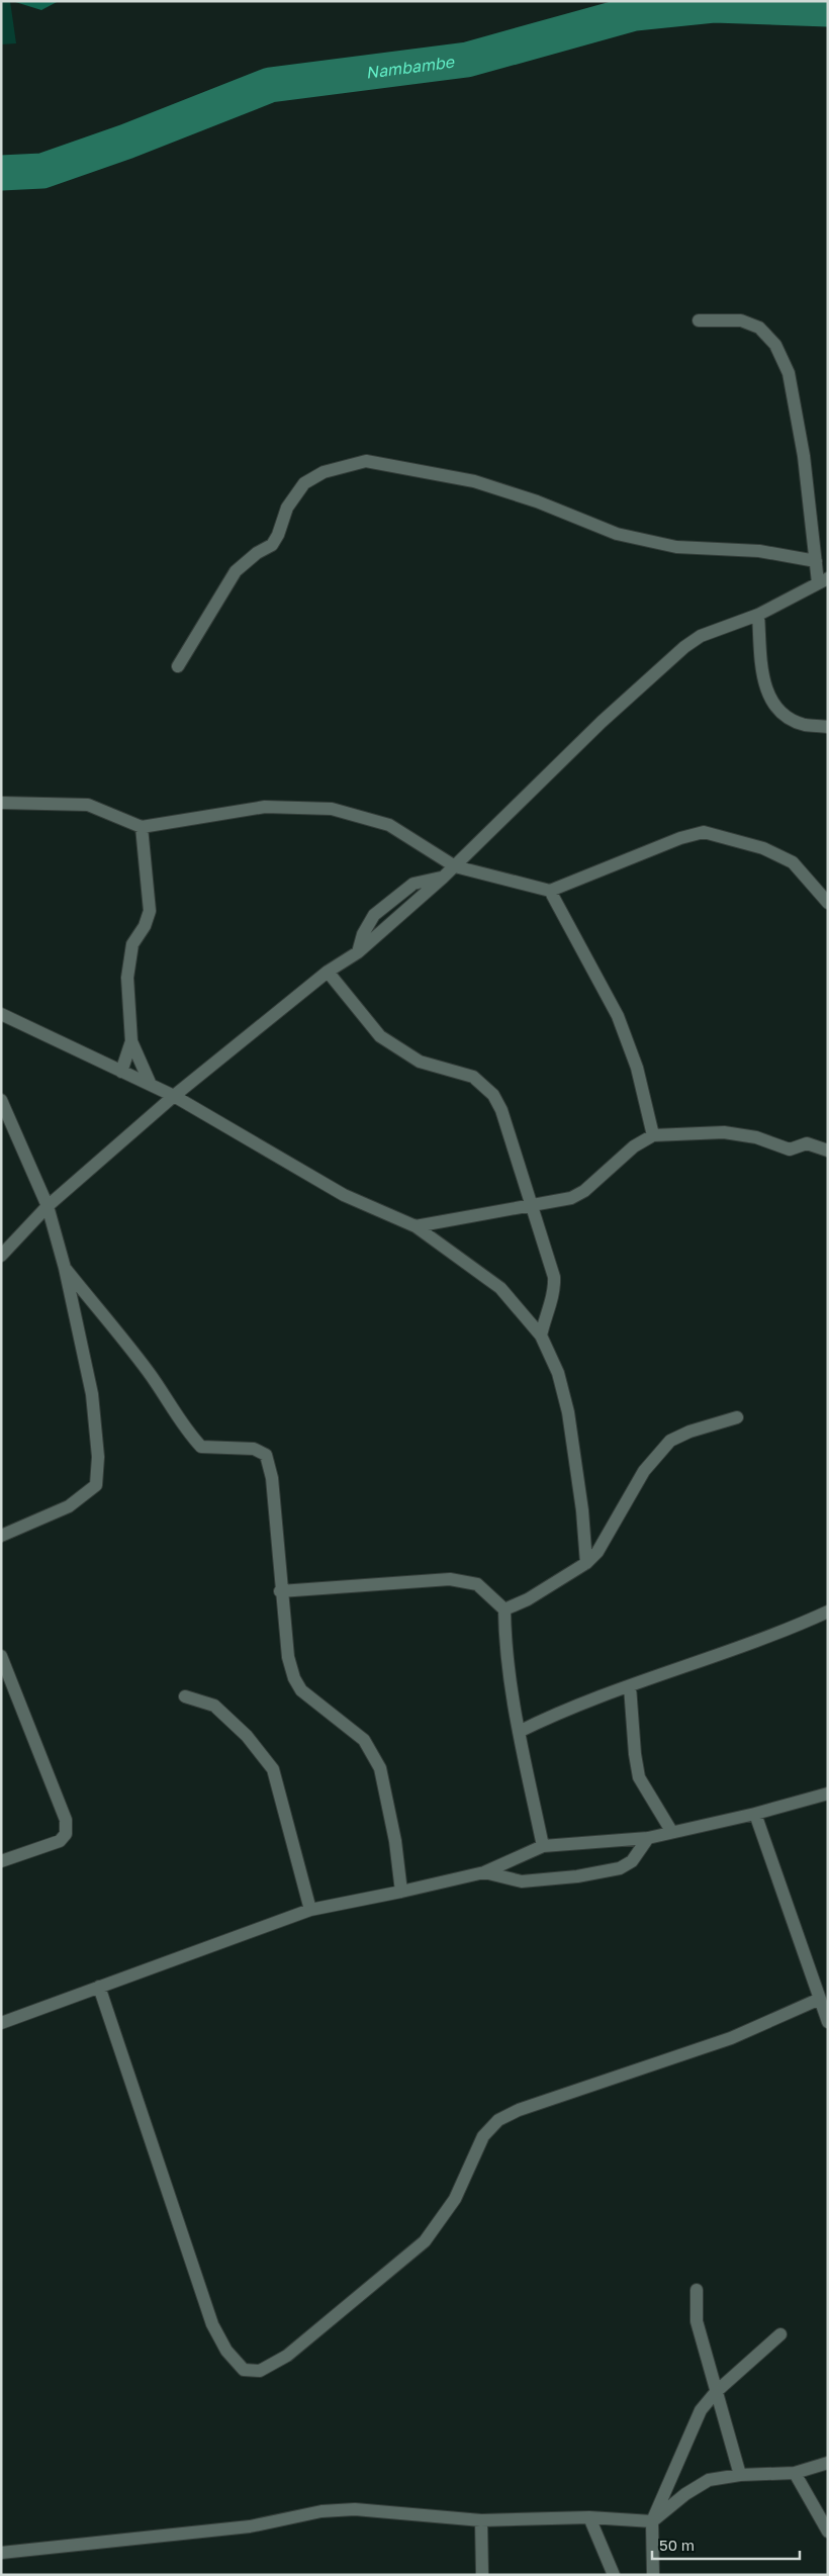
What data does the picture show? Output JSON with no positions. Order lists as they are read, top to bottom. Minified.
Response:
{"water":["Nambambe"],"scale_bar":"50 m"}
